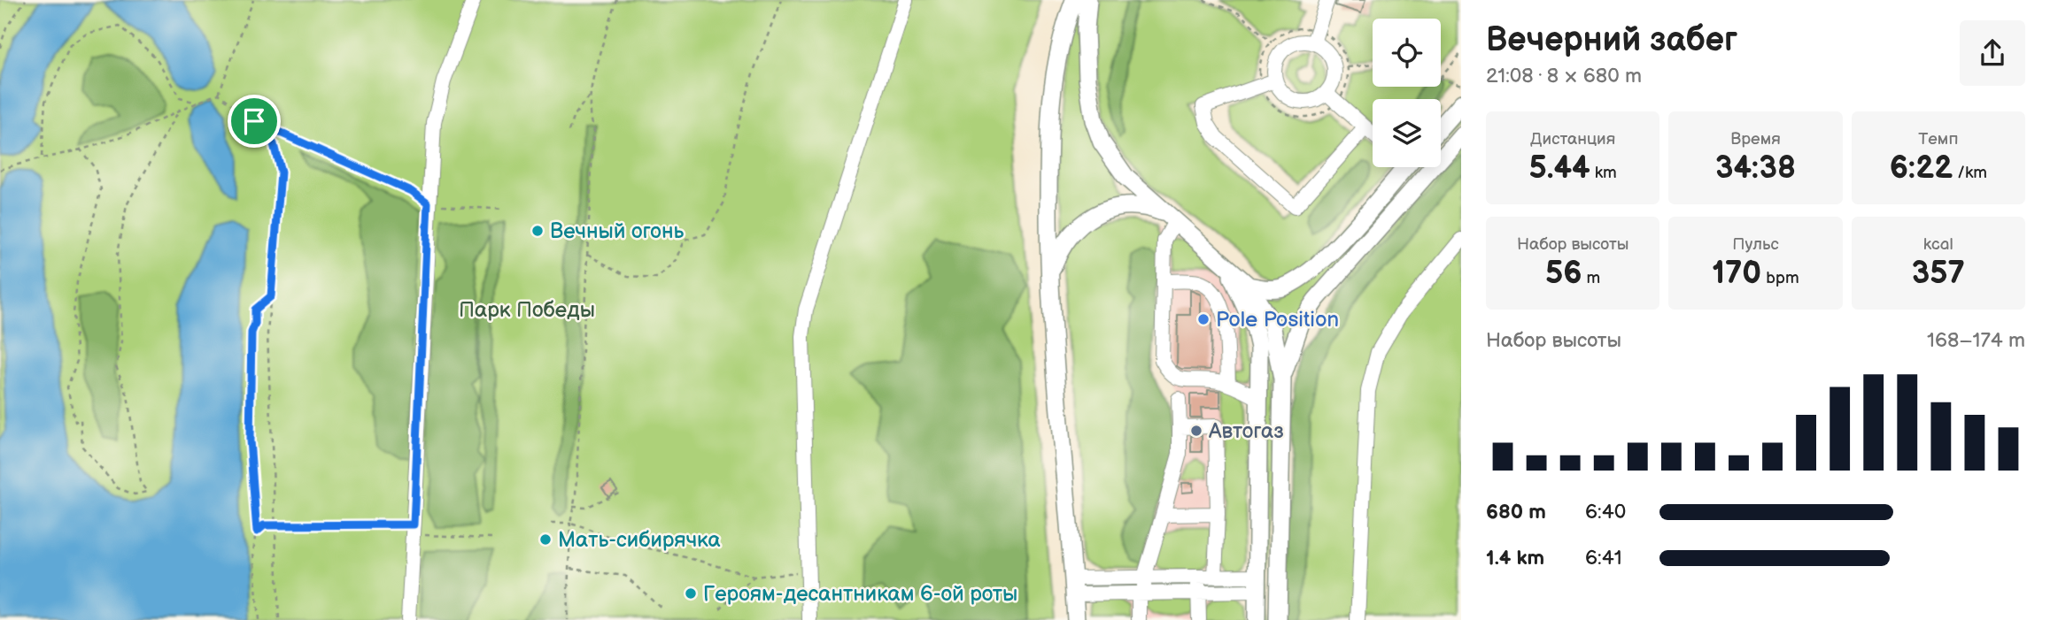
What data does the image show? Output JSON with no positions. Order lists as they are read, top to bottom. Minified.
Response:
{"parks":["Парк Победы"],"places":["Вечный огонь","Pole Position","Автогаз","Мать-сибирячка","Героям-десантникам 6-ой роты"],"page":{"heading":["Вечерний забег","21:08 · 8 × 680 m"],"stats":[["Дистанция","5.44 km"],["Время","34:38"],["Темп","6:22 /km"],["Набор высоты","56 m"],["Пульс","170 bpm"],["kcal","357"]],"chart":["Набор высоты","168–174 m"],"list":[{"name":"680 m","note":"6:40"},{"name":"1.4 km","note":"6:41"}]}}
